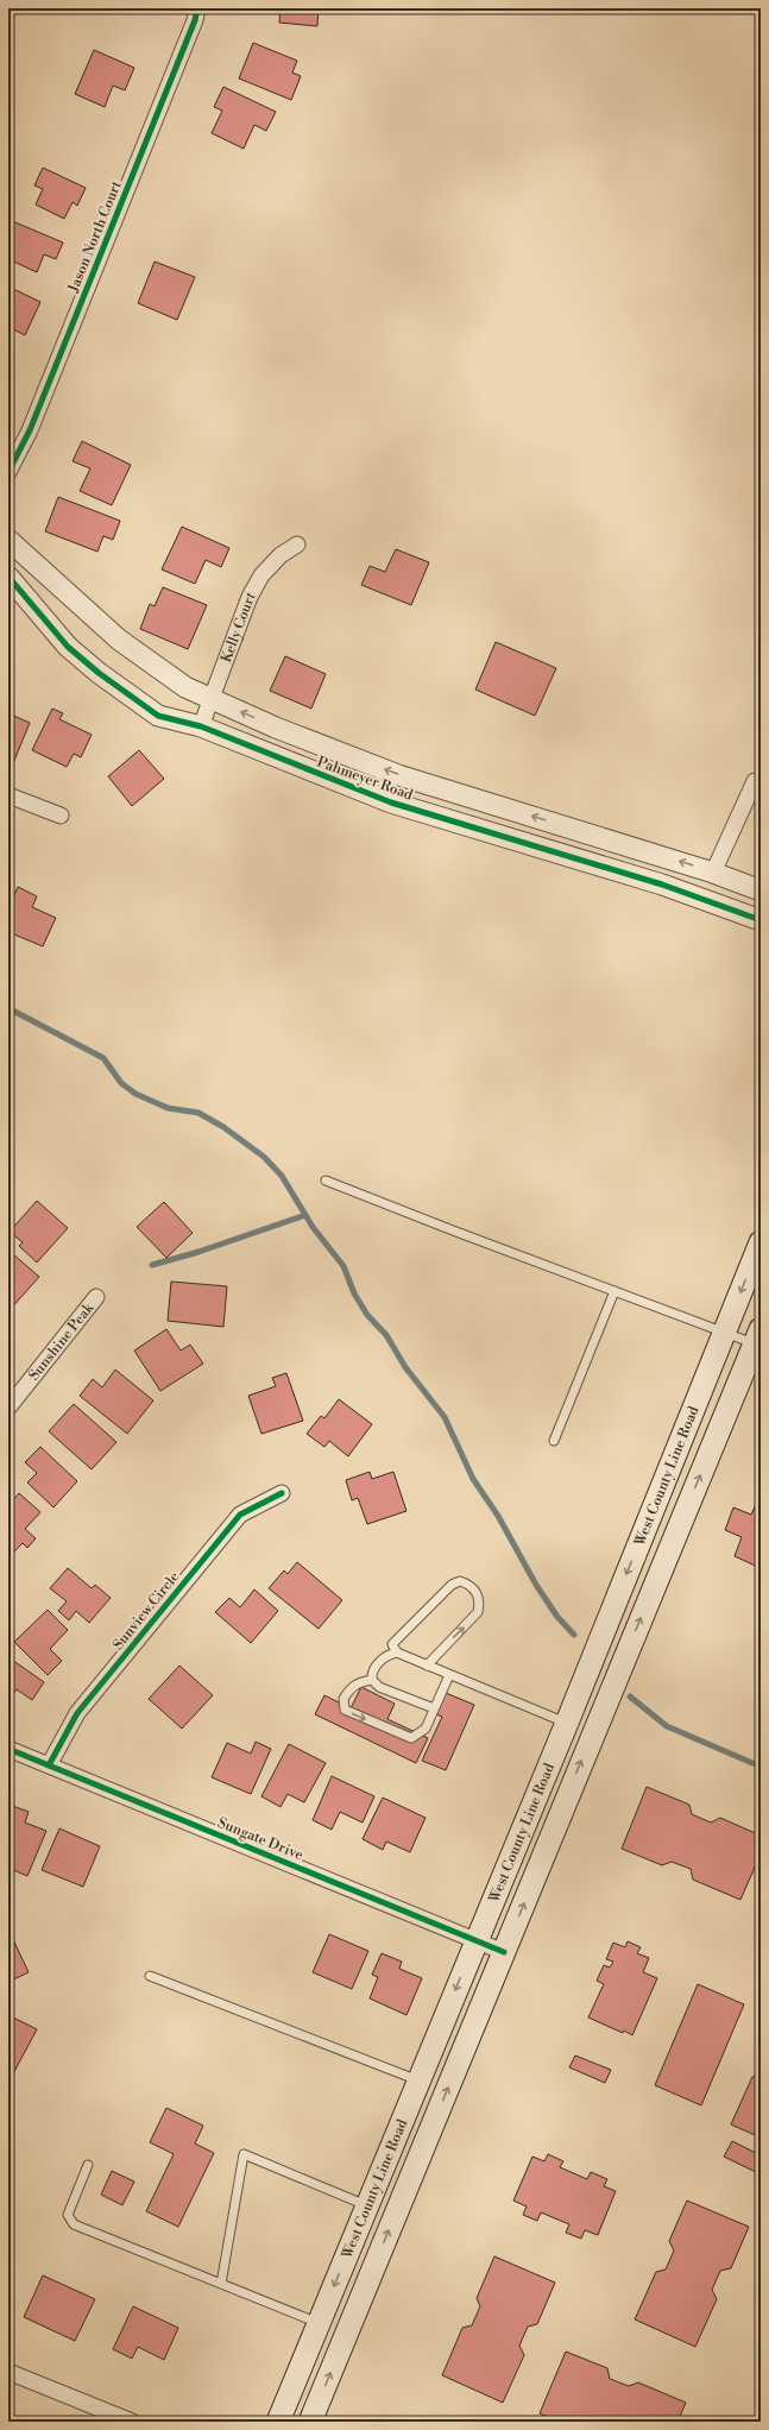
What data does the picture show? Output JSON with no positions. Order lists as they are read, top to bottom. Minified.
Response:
{"streets":{"main road":["West County Line Road"],"street":["Jason North Court","Kelly Court","Pahmeyer Road","Sunshine Peak","Sunview Circle","Sungate Drive"]},"crossings":[["Kelly Court","Pahmeyer Road"],["West County Line Road","Sungate Drive"],["Sunview Circle","Sungate Drive"]]}
